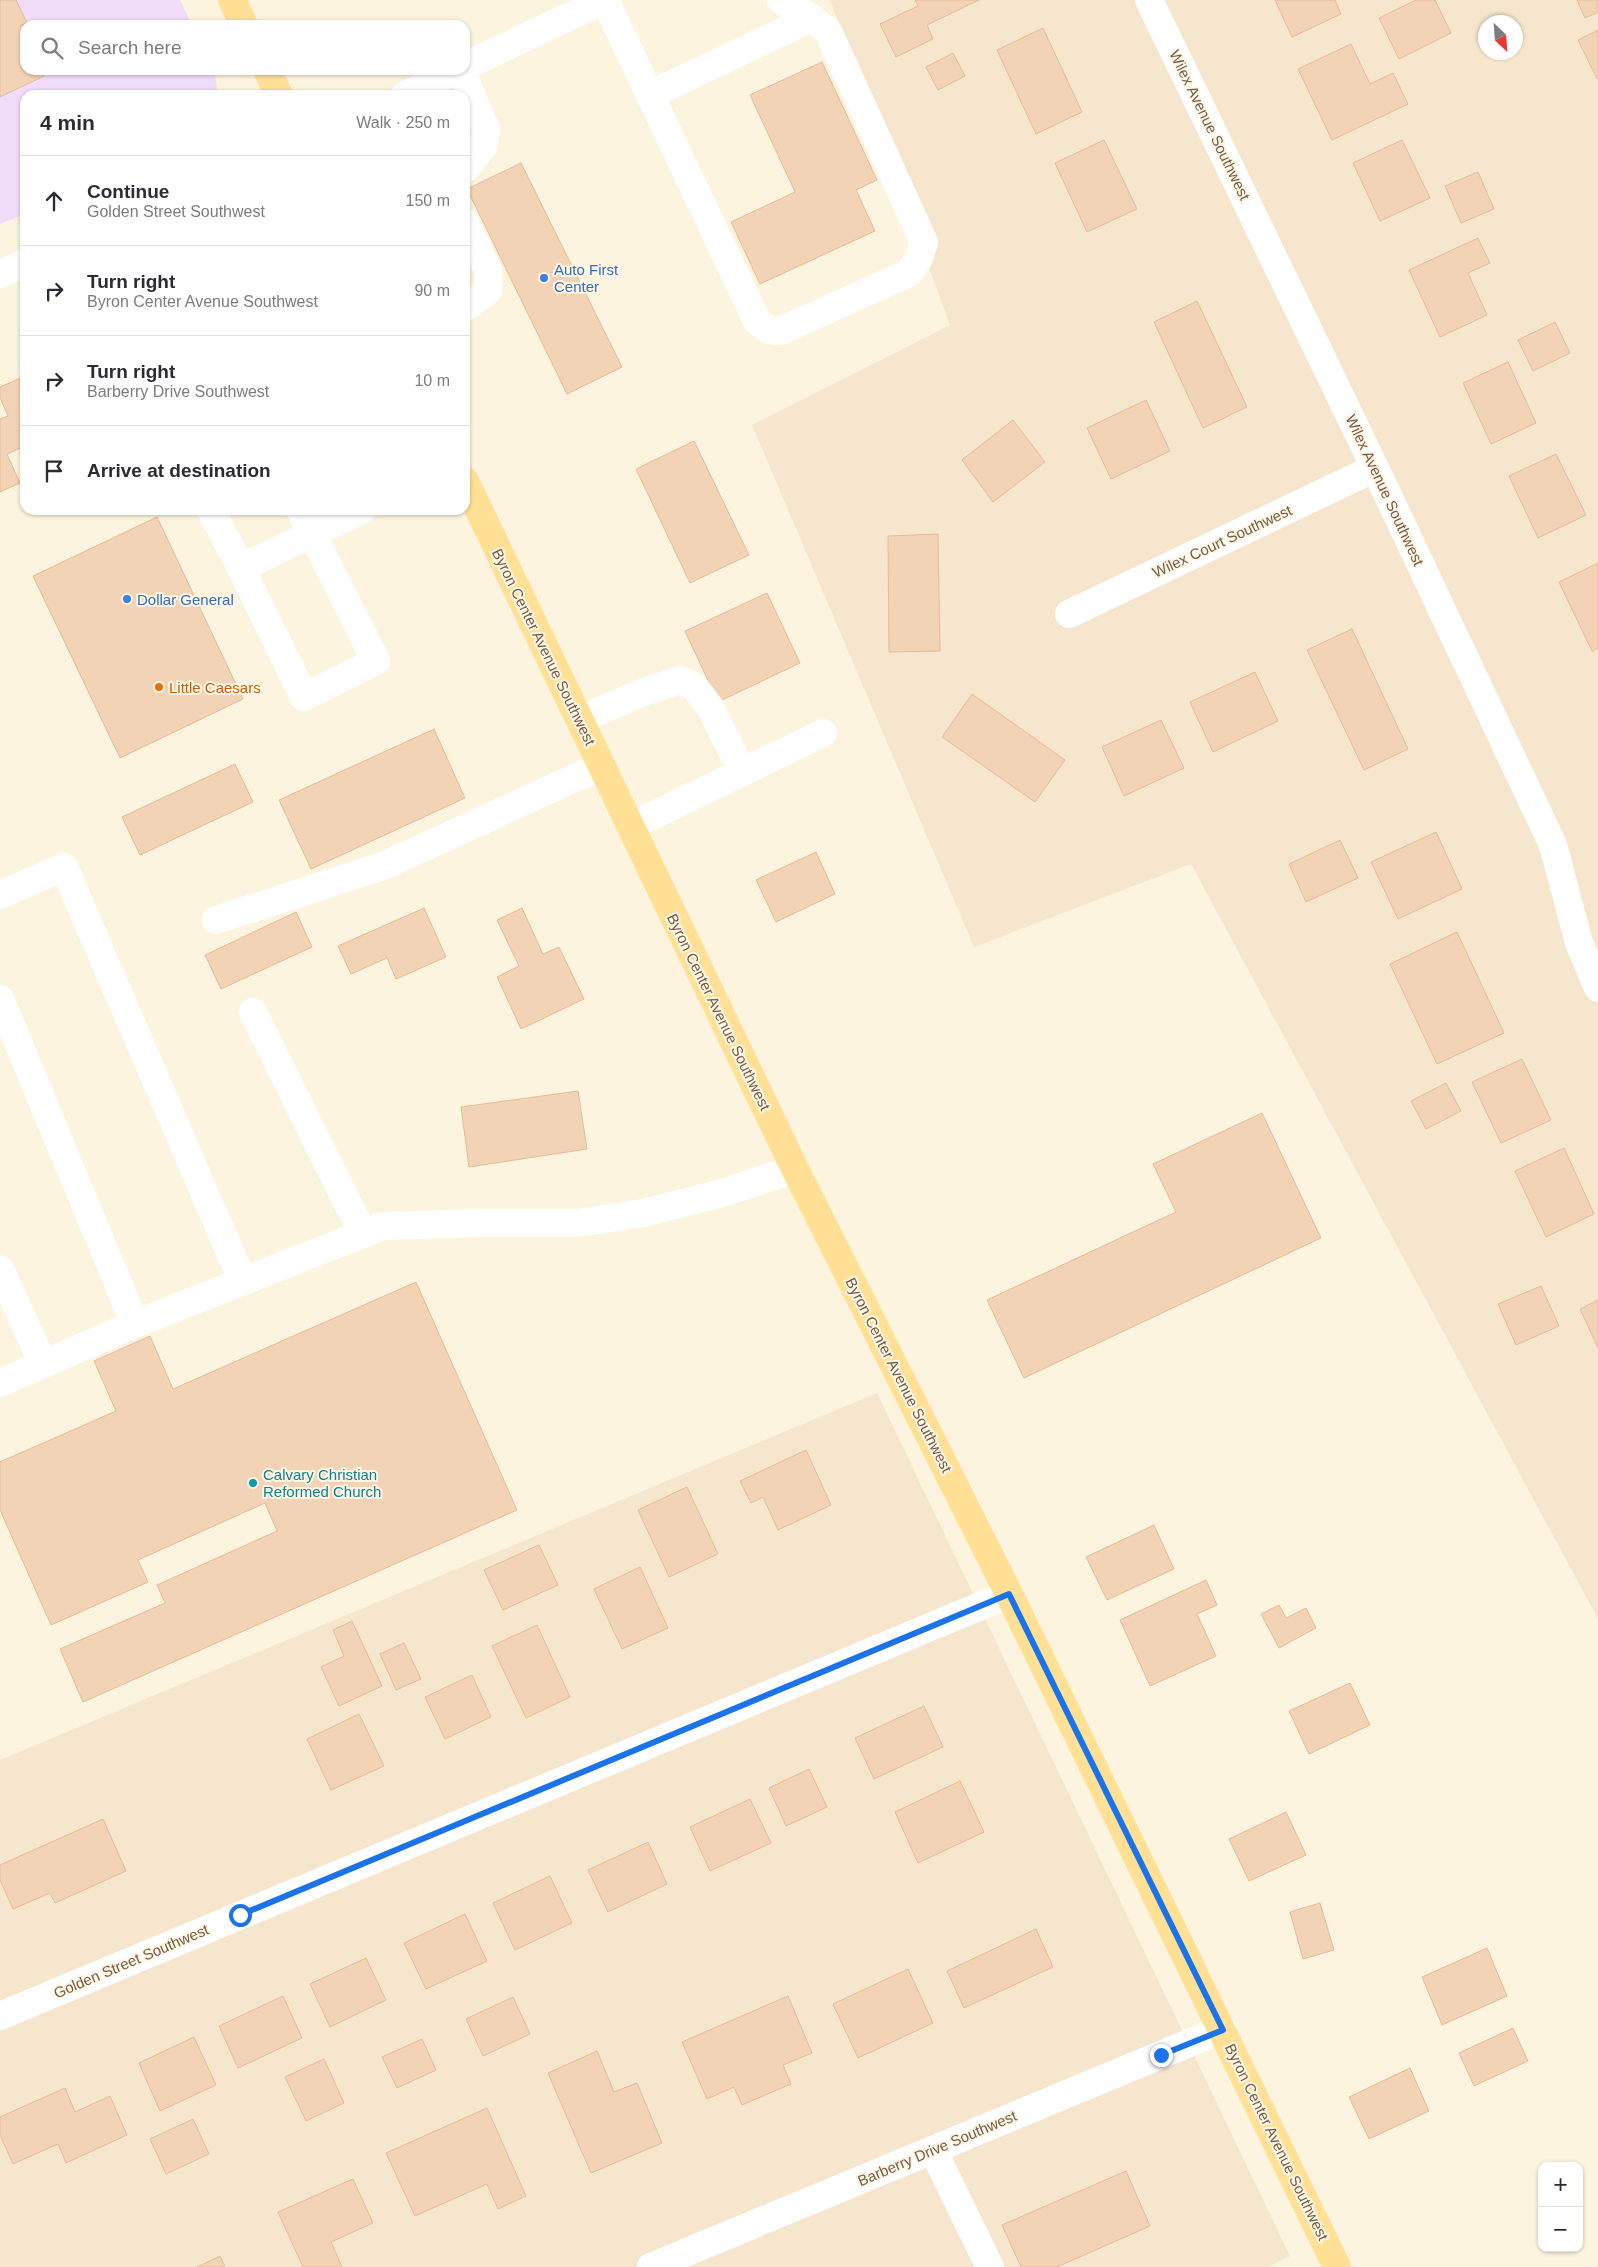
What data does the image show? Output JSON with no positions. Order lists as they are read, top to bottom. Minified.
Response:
{"streets":{"main road":["Byron Center Avenue Southwest"],"street":["Wilex Avenue Southwest","Wilex Court Southwest","Golden Street Southwest","Barberry Drive Southwest"]},"crossings":[["Wilex Avenue Southwest","Wilex Court Southwest"],["Byron Center Avenue Southwest","Golden Street Southwest"],["Byron Center Avenue Southwest","Barberry Drive Southwest"]],"places":["Auto First Center","Dollar General","Little Caesars","Calvary Christian Reformed Church"],"north":"bottom right","page":{"search":"Search here","heading":["4 min","Walk · 250 m"],"list":[["Continue","Golden Street Southwest","150 m"],["Turn right","Byron Center Avenue Southwest","90 m"],["Turn right","Barberry Drive Southwest","10 m"],"Arrive at destination"],"map_buttons":["+","−"]}}
